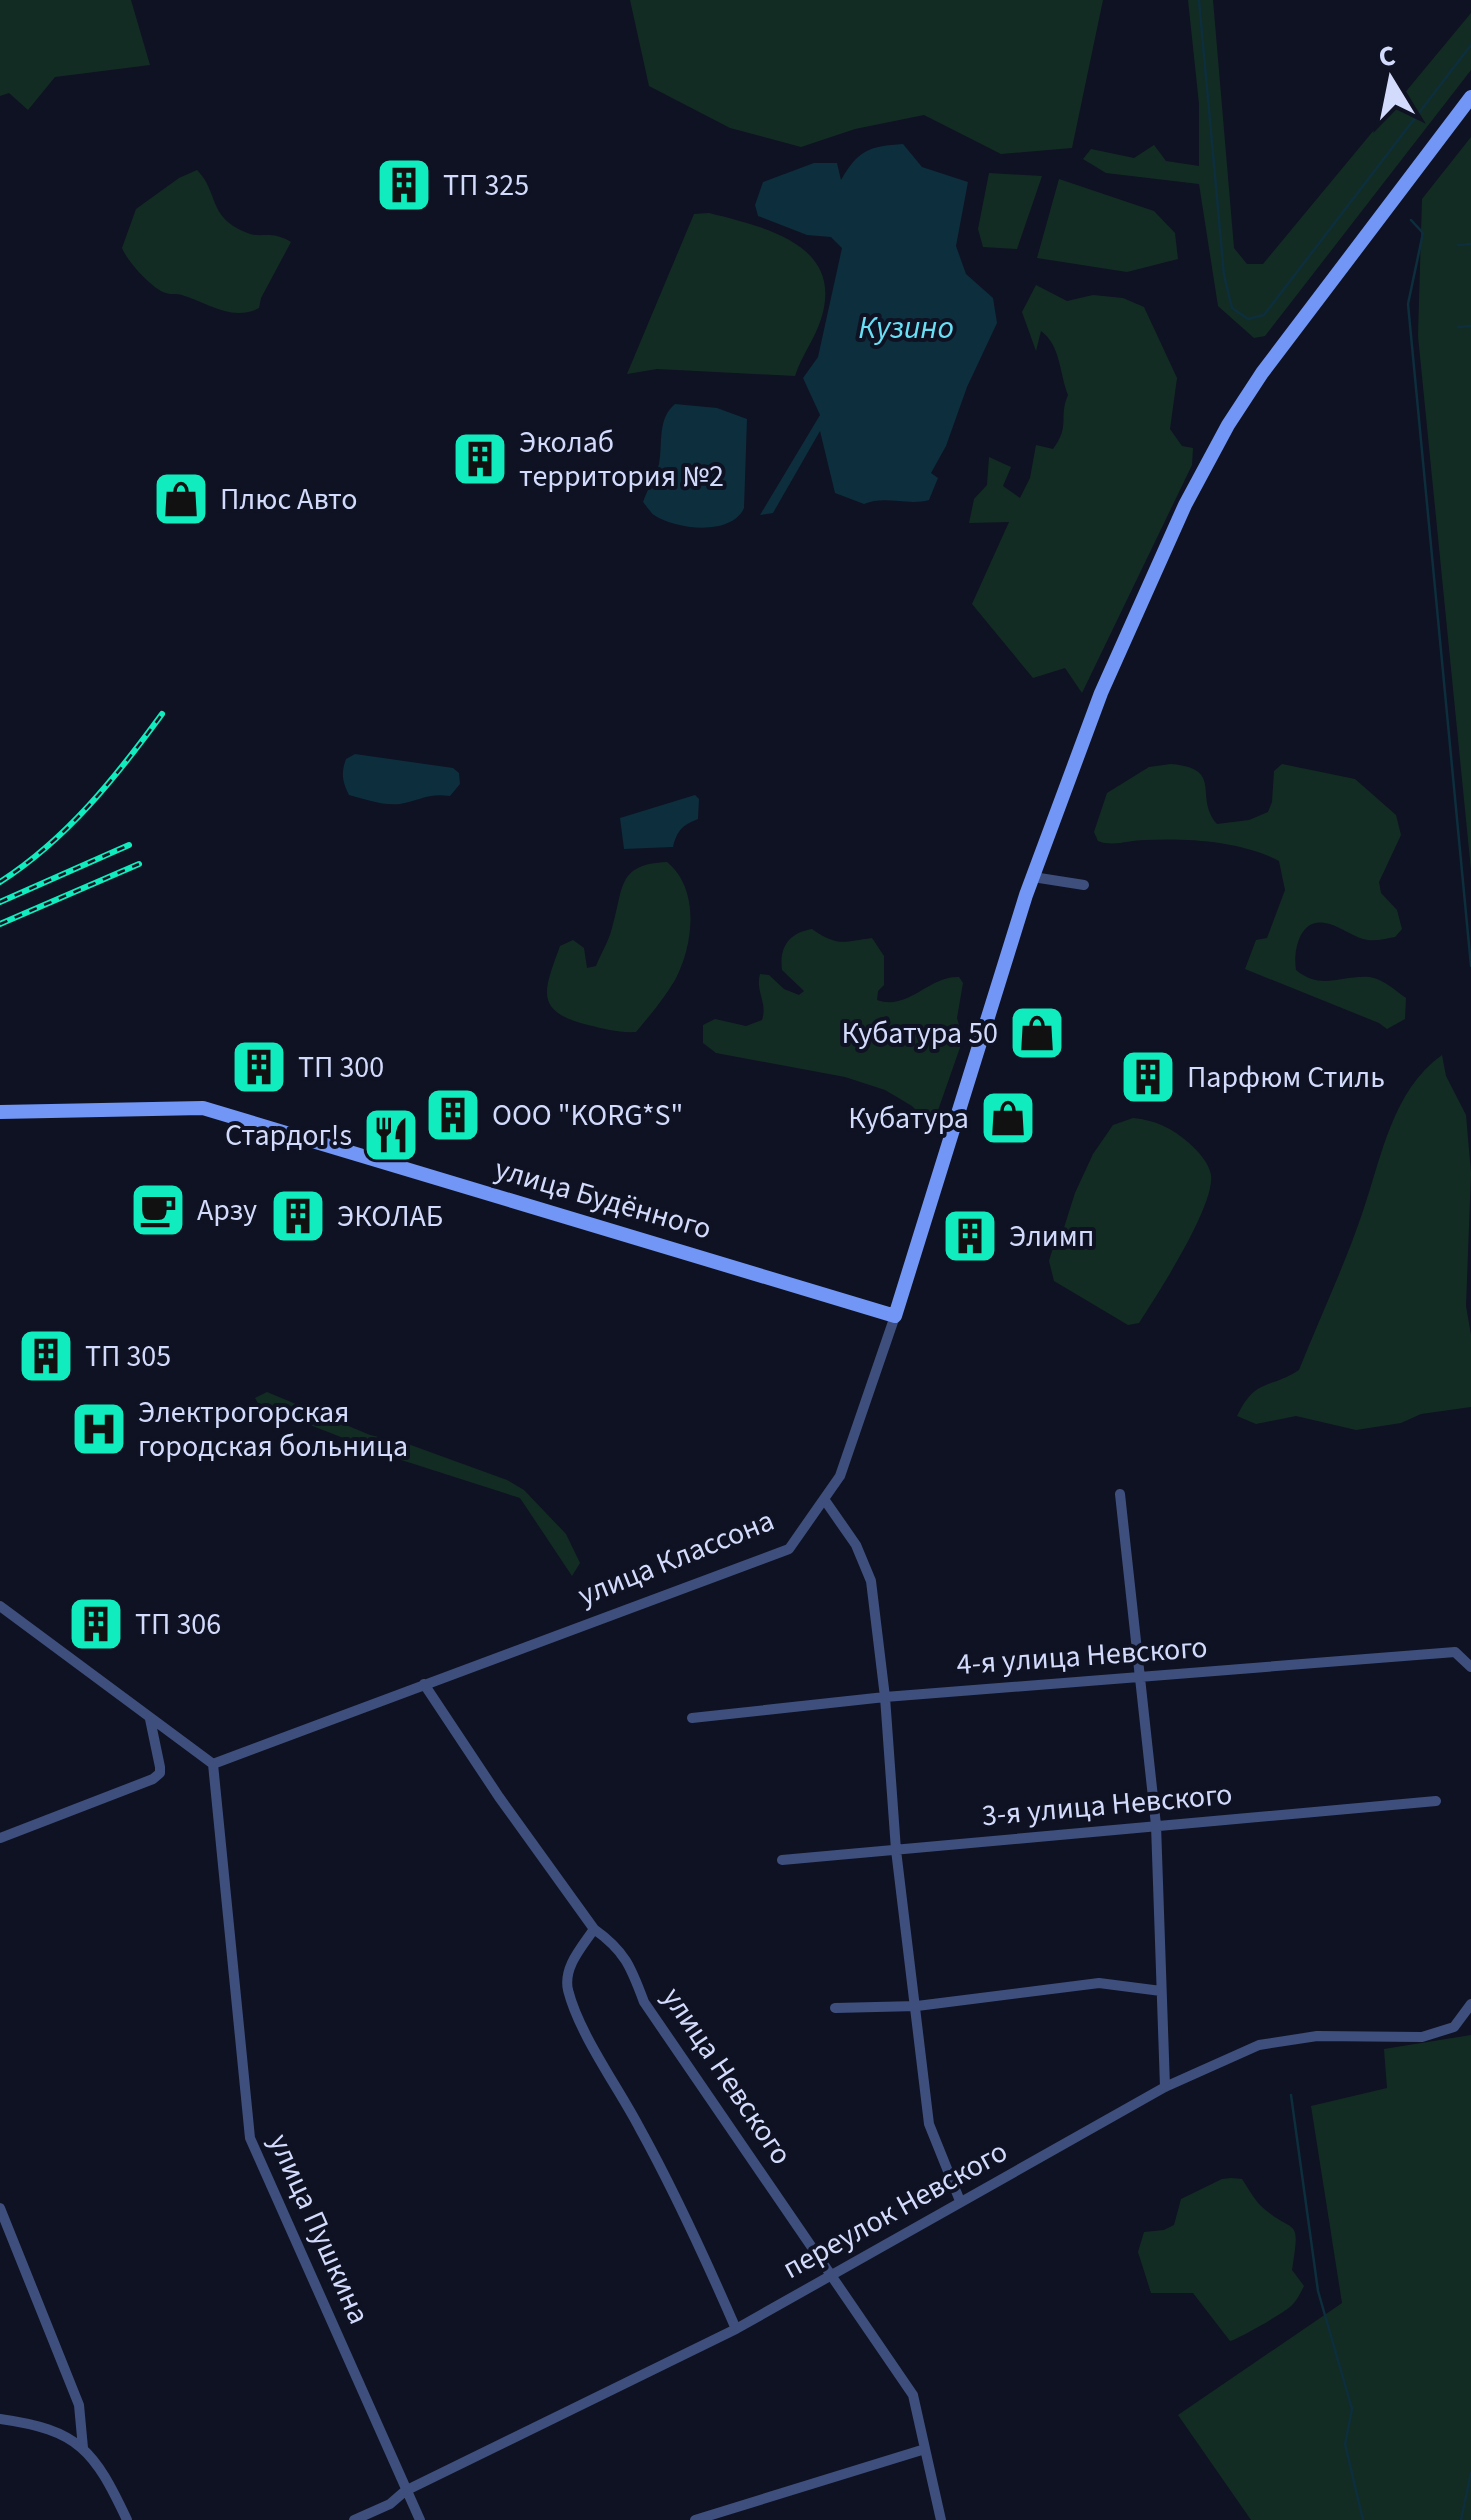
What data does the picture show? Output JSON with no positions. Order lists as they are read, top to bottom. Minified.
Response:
{"streets":{"street":["улица Будённого","улица Классона","4-я улица Невского","3-я улица Невского","улица Невского","переулок Невского","улица Пушкина"]},"crossings":[["улица Будённого","улица Классона"],["улица Классона","улица Невского"],["улица Классона","улица Пушкина"],["улица Невского","переулок Невского"],["переулок Невского","улица Пушкина"]],"water":["Кузино"],"places":{"building":["ТП 325","Эколаб территория №2","ТП 300","Парфюм Стиль","ООО \"KORG*S\"","ЭКОЛАБ","Элимп","ТП 305","ТП 306"],"shop":["Плюс Авто","Кубатура 50","Кубатура"],"restaurant":["Стардог!s"],"cafe":["Арзу"],"hospital":["Электрогорская городская больница"]},"north":"top"}
